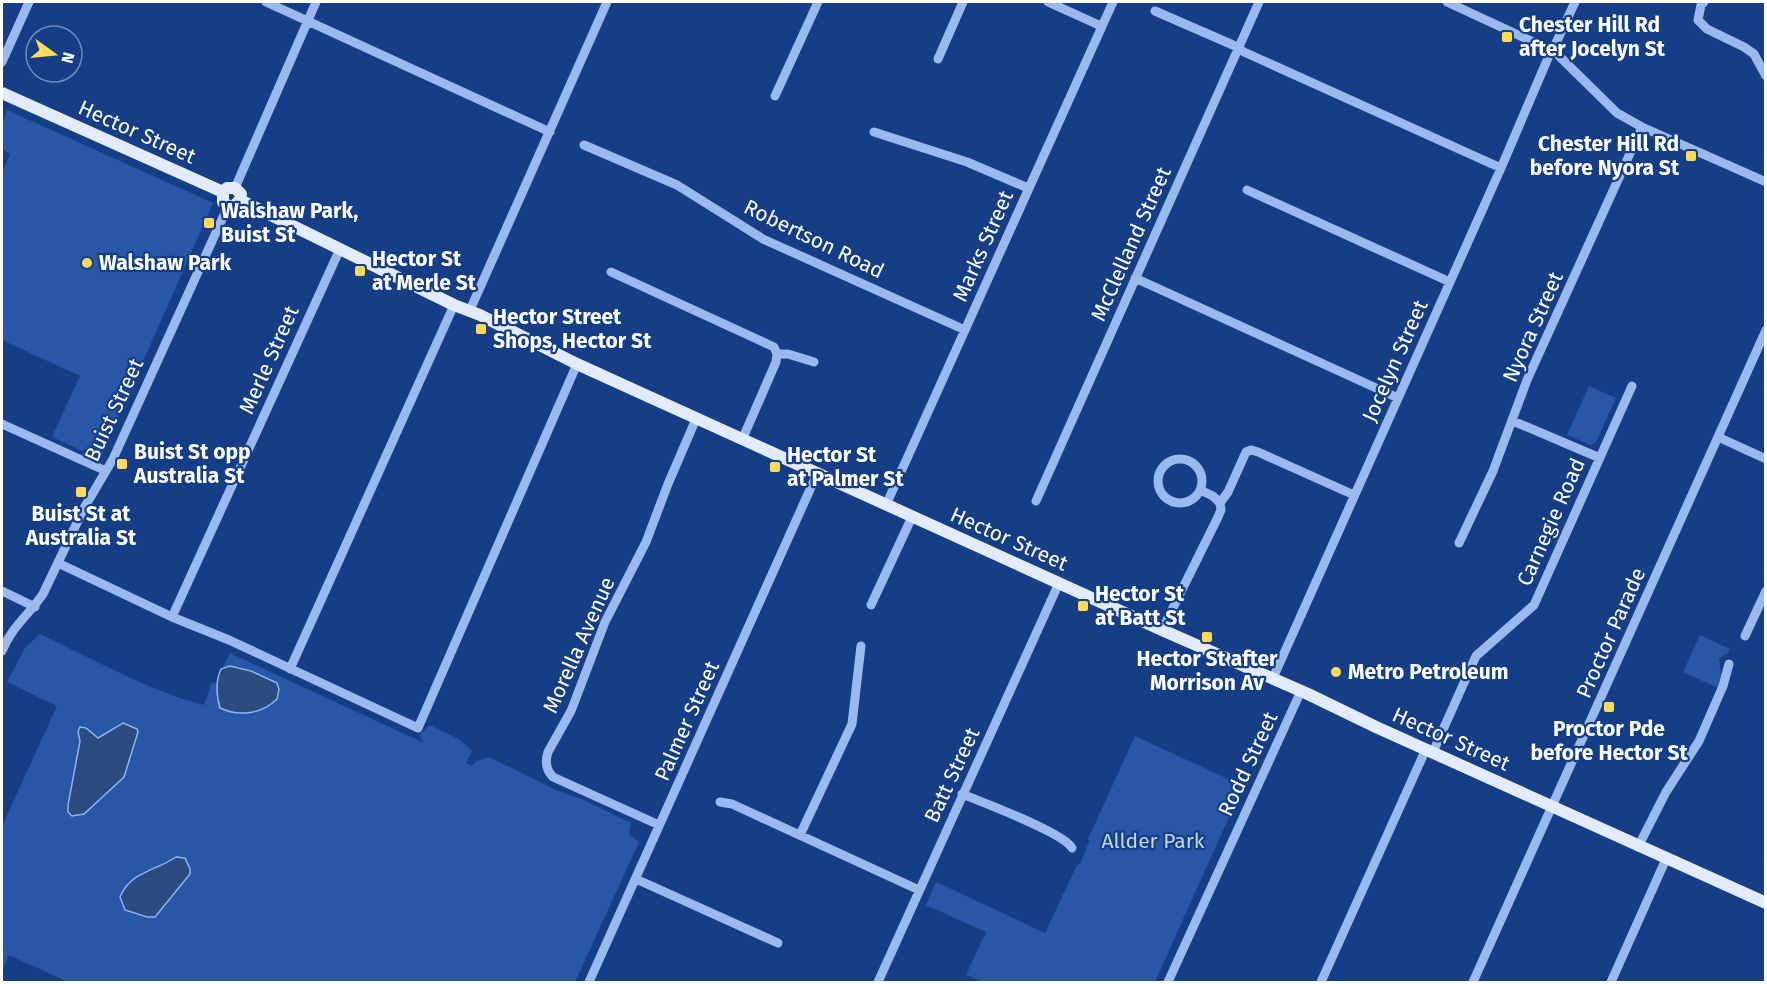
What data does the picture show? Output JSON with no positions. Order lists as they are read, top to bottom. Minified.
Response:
{"streets":{"main road":["Hector Street"],"street":["Robertson Road","McClelland Street","Marks Street","Nyora Street","Merle Street","Jocelyn Street","Buist Street","Carnegie Road","Proctor Parade","Morella Avenue","Palmer Street","Rodd Street","Batt Street"]},"crossings":[["Hector Street","Marks Street"],["Hector Street","Merle Street"],["Hector Street","Jocelyn Street"],["Hector Street","Buist Street"],["Hector Street","Carnegie Road"],["Hector Street","Proctor Parade"],["Hector Street","Morella Avenue"],["Hector Street","Palmer Street"],["Hector Street","Rodd Street"],["Hector Street","Batt Street"],["Robertson Road","Marks Street"],["Morella Avenue","Palmer Street"]],"parks":["Allder Park"],"places":{"transit":["Chester Hill Rd after Jocelyn St","Chester Hill Rd before Nyora St","Walshaw Park, Buist St","Hector St at Merle St","Hector Street Shops, Hector St","Buist St opp Australia St","Hector St at Palmer St","Buist St at Australia St","Hector St at Batt St","Hector St after Morrison Av","Proctor Pde before Hector St"],"other":["Walshaw Park","Metro Petroleum"]},"north":"right"}
